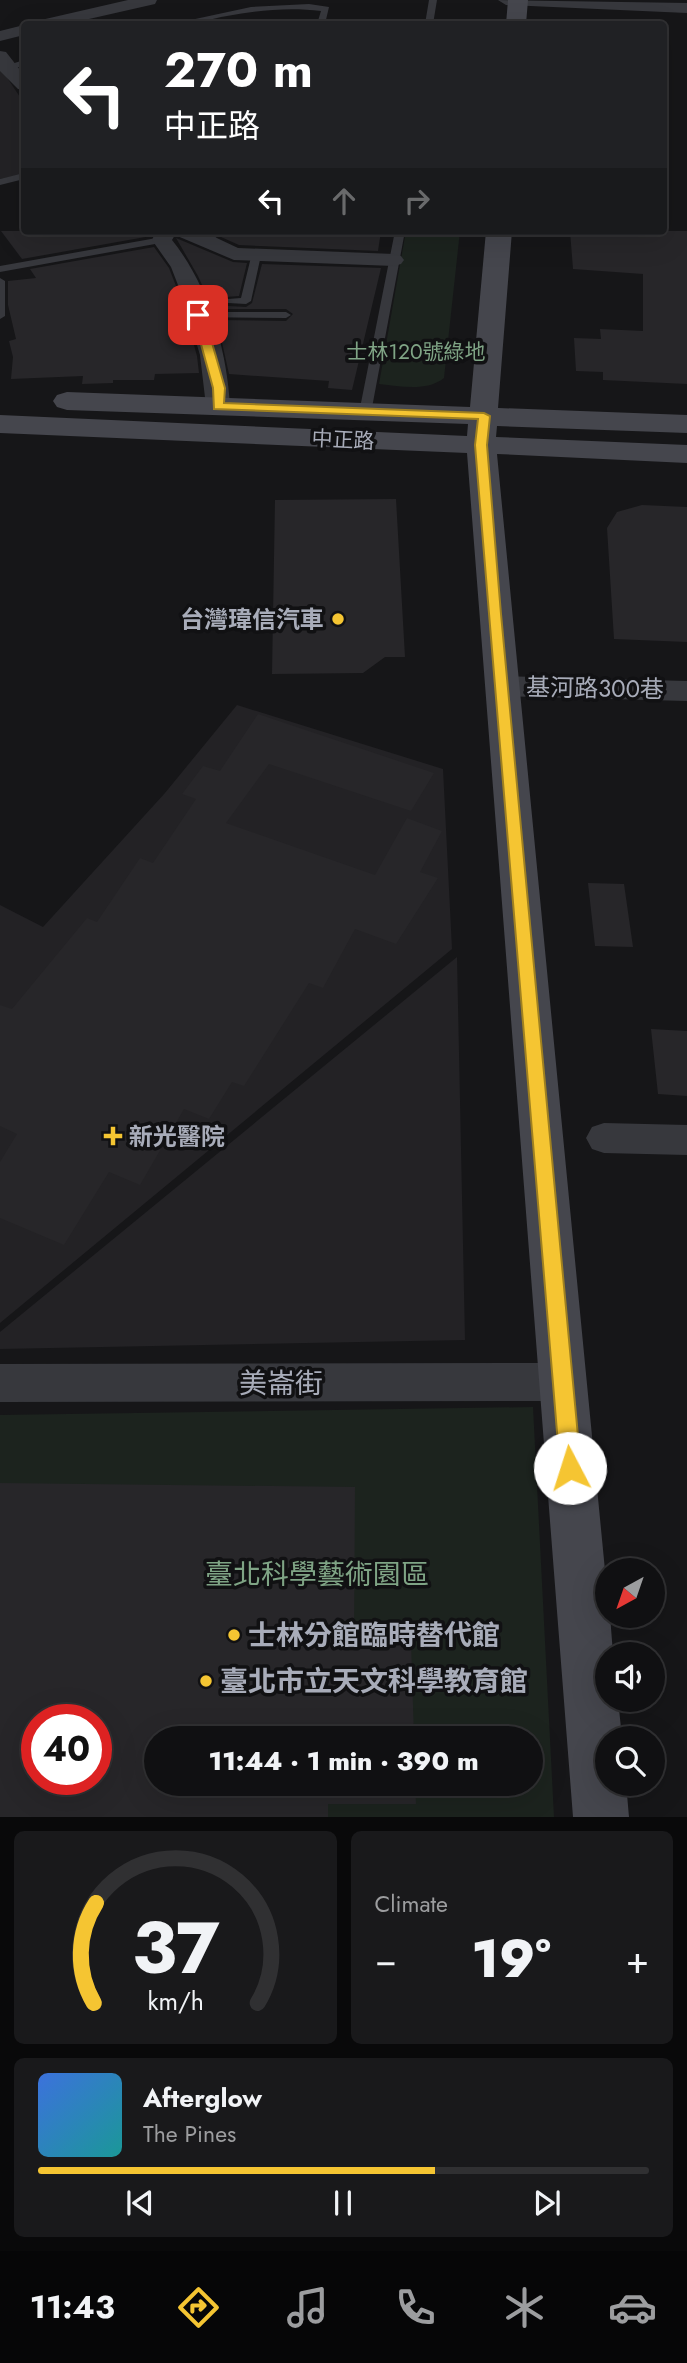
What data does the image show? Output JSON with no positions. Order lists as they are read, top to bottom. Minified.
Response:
{"streets":{"street":["中正路","基河路300巷","美崙街"]},"parks":["士林120號綠地","臺北科學藝術園區"],"places":{"other":["台灣瑋信汽車","士林分館臨時替代館","臺北市立天文科學教育館"],"health":["新光醫院"]},"north":"bottom left","page":{"turn":["270 m","中正路"],"limit":"40","trip":"11:44 · 1 min · 390 m","tile":"Climate","heat":["−","19°","+"],"song":["Afterglow","The Pines"],"tabs":"11:43","gauge":["37","km/h"]}}
